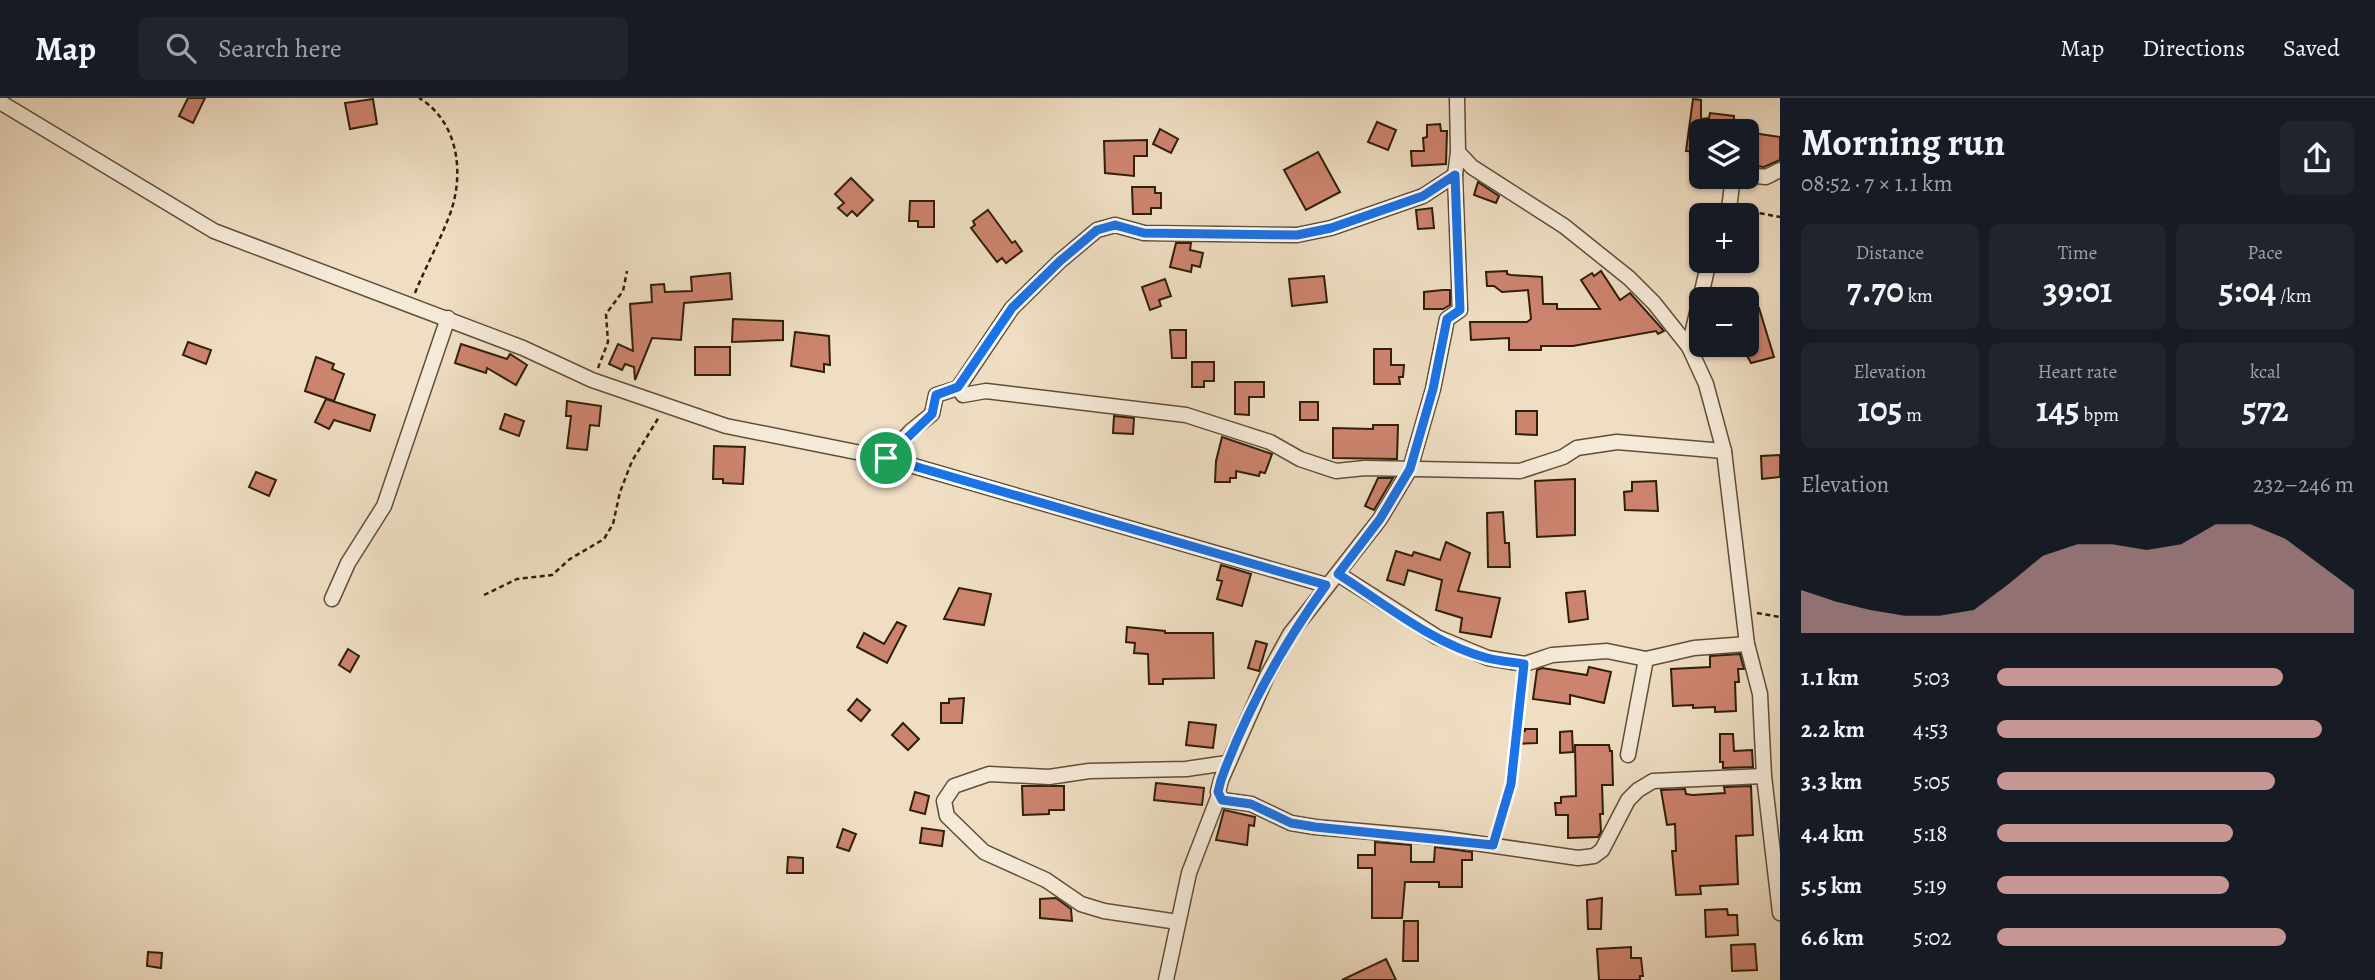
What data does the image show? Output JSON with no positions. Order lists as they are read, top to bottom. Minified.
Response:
{"page":{"header":"Map","search":"Search here","nav":["Map","Directions","Saved"],"heading":["Morning run","08:52 · 7 × 1.1 km"],"map_buttons":["+","−"],"stats":[["Distance","7.70 km"],["Time","39:01"],["Pace","5:04 /km"],["Elevation","105 m"],["Heart rate","145 bpm"],["kcal","572"]],"chart":["Elevation","232–246 m"],"list":[{"name":"1.1 km","note":"5:03"},{"name":"2.2 km","note":"4:53"},{"name":"3.3 km","note":"5:05"},{"name":"4.4 km","note":"5:18"},{"name":"5.5 km","note":"5:19"},{"name":"6.6 km","note":"5:02"}]}}
